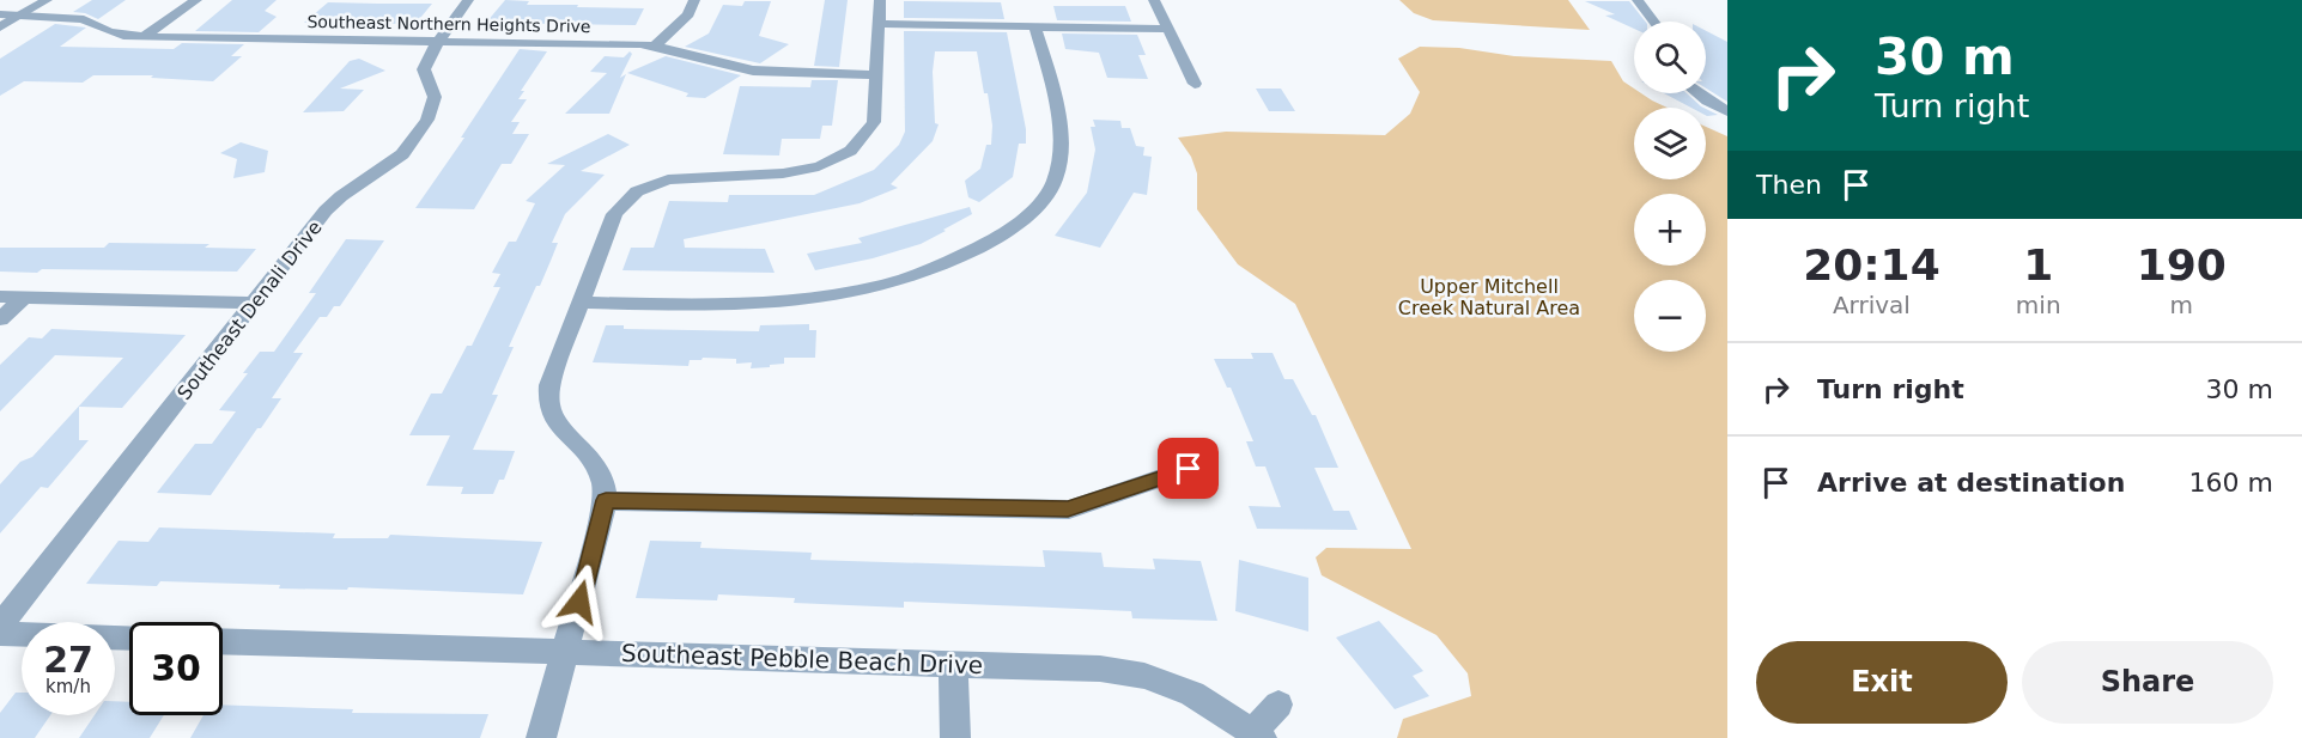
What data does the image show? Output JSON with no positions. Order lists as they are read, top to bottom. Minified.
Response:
{"streets":{"street":["Southeast Northern Heights Drive","Southeast Denali Drive","Southeast Pebble Beach Drive"]},"crossings":[["Southeast Northern Heights Drive","Southeast Denali Drive"]],"parks":["Upper Mitchell Creek Natural Area"],"page":{"turn":["30 m","Turn right"],"map_buttons":["+","−"],"then":"Then","eta":["20:14","Arrival","1","min","190","m"],"list":[{"name":"Turn right","value":"30 m"},{"name":"Arrive at destination","value":"160 m"}],"speed":"27 km/h","limit":"30","buttons":["Exit","Share"]}}
